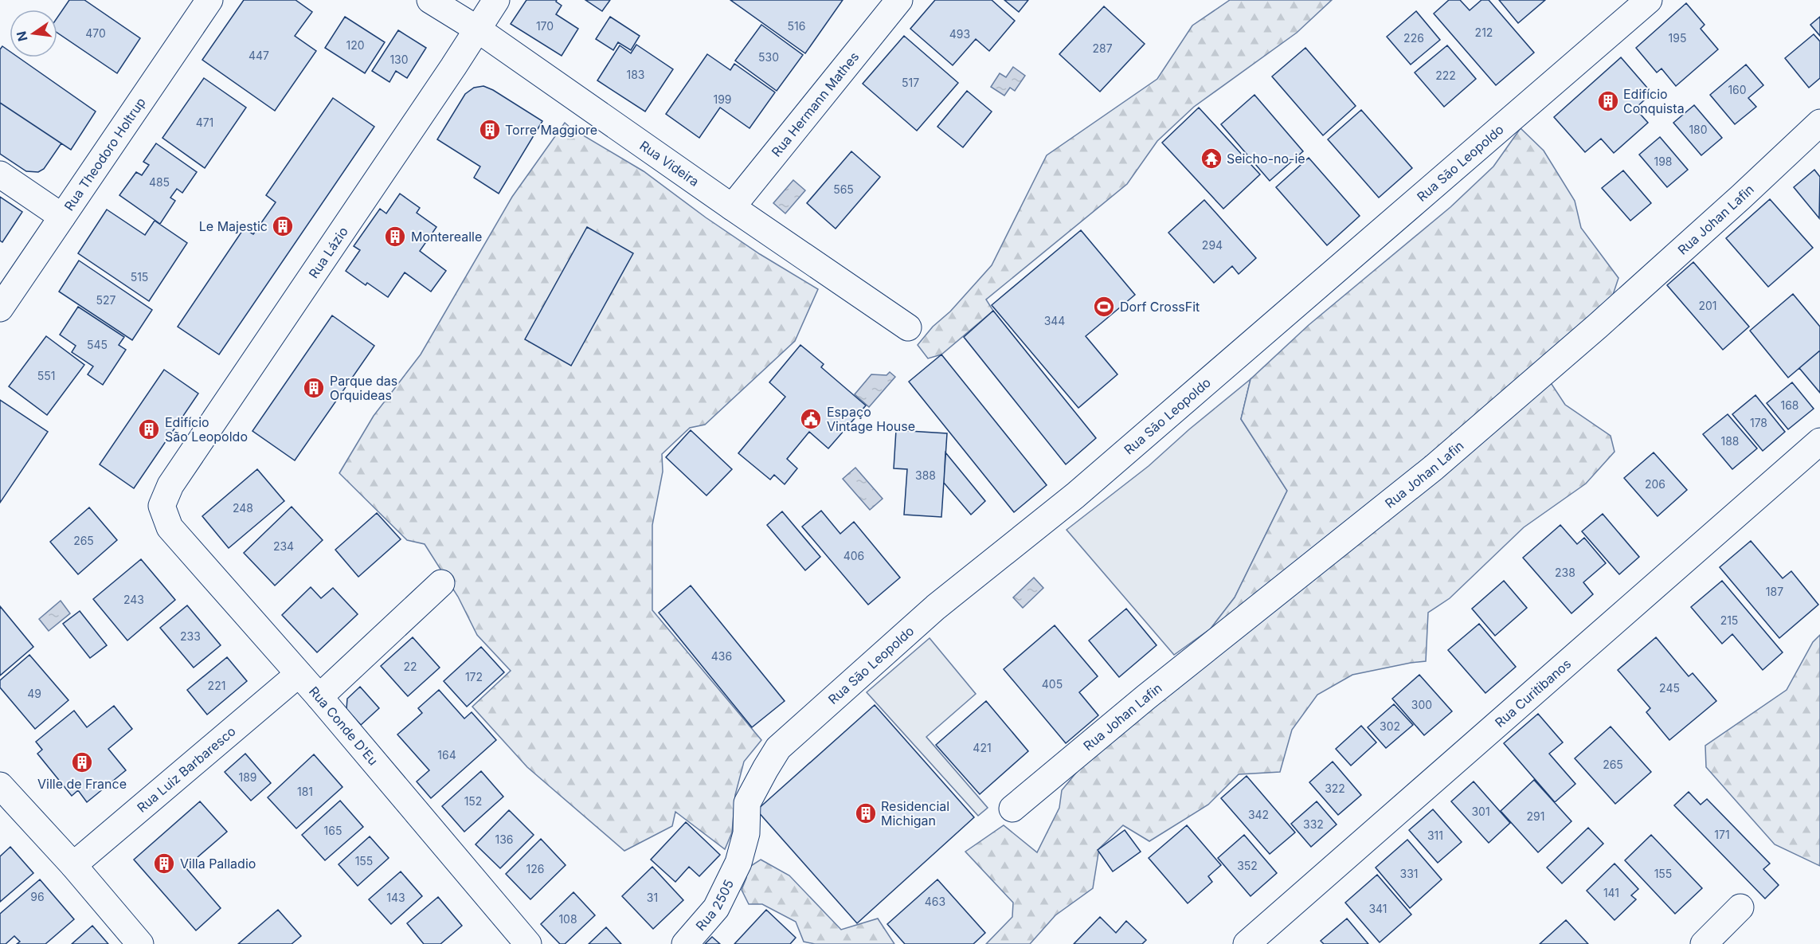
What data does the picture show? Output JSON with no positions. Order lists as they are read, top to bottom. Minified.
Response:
{"streets":{"street":["Rua Hermann Mathes","Rua Theodoro Holtrup","Rua São Leopoldo","Rua Videira","Rua Johan Lafin","Rua Lázio","Rua Curitibanos","Rua Conde D'Eu","Rua Luiz Barbaresco","Rua 2505"]},"crossings":[["Rua Hermann Mathes","Rua Videira"],["Rua São Leopoldo","Rua 2505"],["Rua Videira","Rua Lázio"],["Rua Lázio","Rua Conde D'Eu"],["Rua Conde D'Eu","Rua Luiz Barbaresco"]],"places":{"building":["Edifício Conquista","Torre Maggiore","Le Majestic","Monterealle","Parque das Orquideas","Edifício São Leopoldo","Ville de France","Residencial Michigan","Villa Palladio"],"temple":["Seicho-no-ie"],"sports":["Dorf CrossFit"],"public building":["Espaço Vintage House"]},"house_numbers":["170","516","212","470","493","226","195","120","287","447","530","130","183","222","517","160","199","471","180","198","485","565","294","515","527","201","344","545","551","168","178","188","388","206","248","265","234","406","238","187","243","215","233","436","22","172","405","221","245","49","300","302","421","164","265","189","322","181","152","301","342","291","332","165","171","311","136","155","352","126","331","155","141","96","143","31","463","341","108"],"north":"left"}
